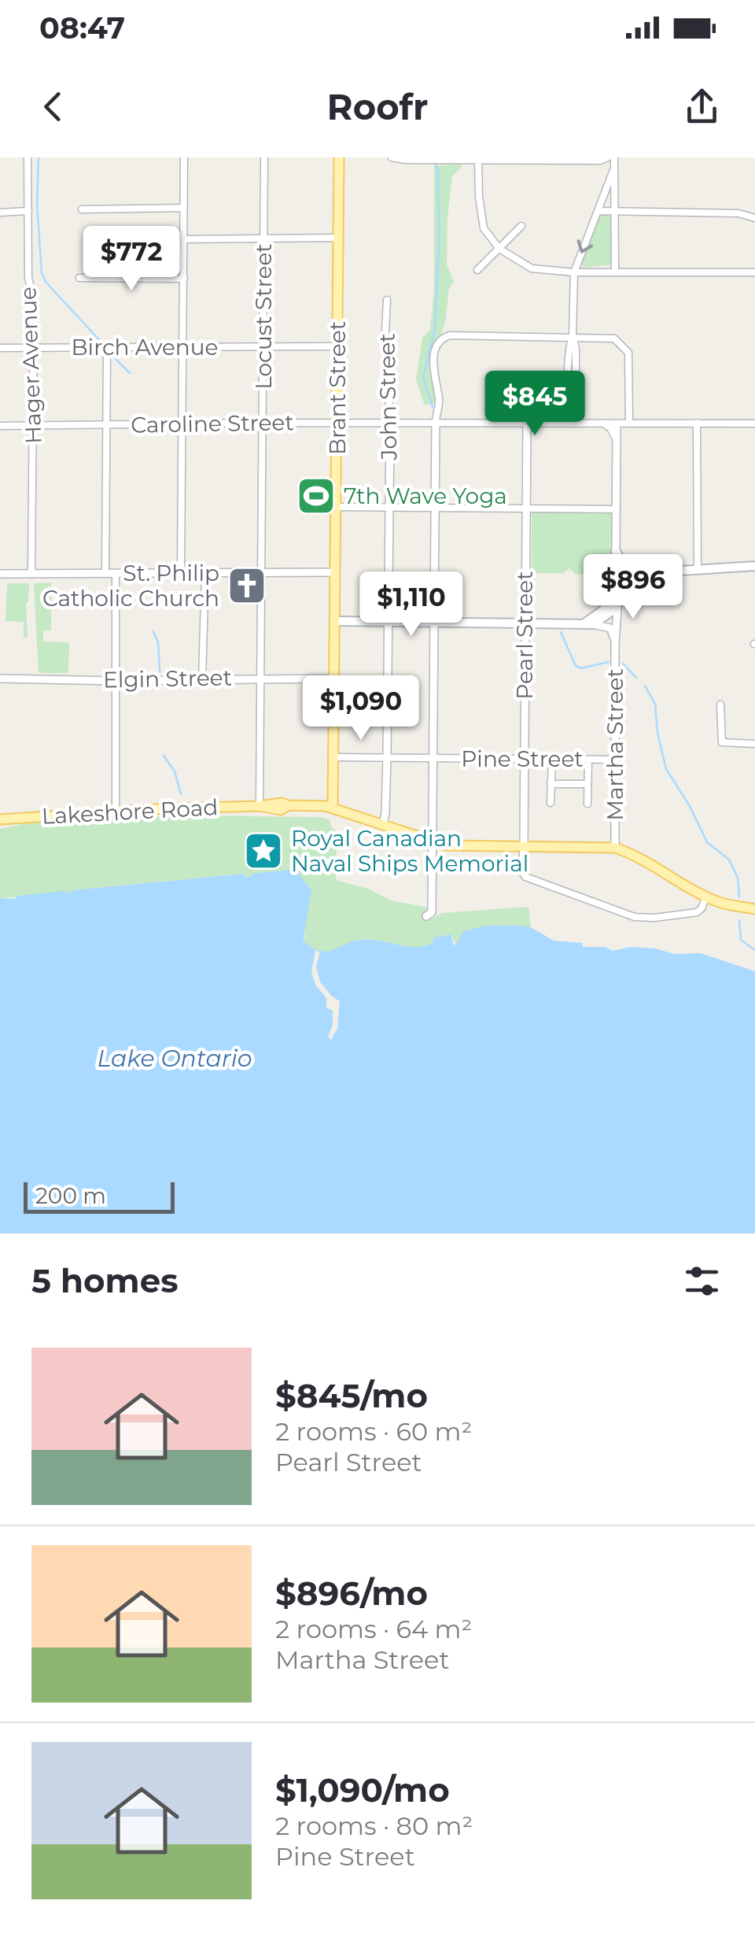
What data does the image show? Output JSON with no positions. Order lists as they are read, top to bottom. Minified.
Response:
{"streets":{"main road":["Brant Street","Lakeshore Road"],"street":["Locust Street","Birch Avenue","Hager Avenue","John Street","Caroline Street","Pearl Street","Elgin Street","Martha Street","Pine Street"]},"crossings":[["Locust Street","Birch Avenue"],["Locust Street","Caroline Street"],["Locust Street","Elgin Street"],["Locust Street","Lakeshore Road"],["Birch Avenue","Hager Avenue"],["Birch Avenue","Brant Street"],["Hager Avenue","Caroline Street"],["Brant Street","Caroline Street"],["Brant Street","Elgin Street"],["Brant Street","Pine Street"],["Brant Street","Lakeshore Road"],["John Street","Caroline Street"],["John Street","Pine Street"],["John Street","Lakeshore Road"],["Caroline Street","Pearl Street"],["Pearl Street","Pine Street"],["Pearl Street","Lakeshore Road"],["Martha Street","Pine Street"],["Martha Street","Lakeshore Road"]],"water":["Lake Ontario"],"places":{"sports":["7th Wave Yoga"],"church":["St. Philip Catholic Church"],"place":["Royal Canadian Naval Ships Memorial"]},"scale_bar":"200 m","page":{"status":"08:47","header":"Roofr","price":["$772","$845","$896","$1,110","$1,090"],"scale":"200 m","heading":"5 homes","list":[{"name":"$845/mo","note":"2 rooms · 60 m² · Pearl Street"},{"name":"$896/mo","note":"2 rooms · 64 m² · Martha Street"},{"name":"$1,090/mo","note":"2 rooms · 80 m² · Pine Street"}]}}
